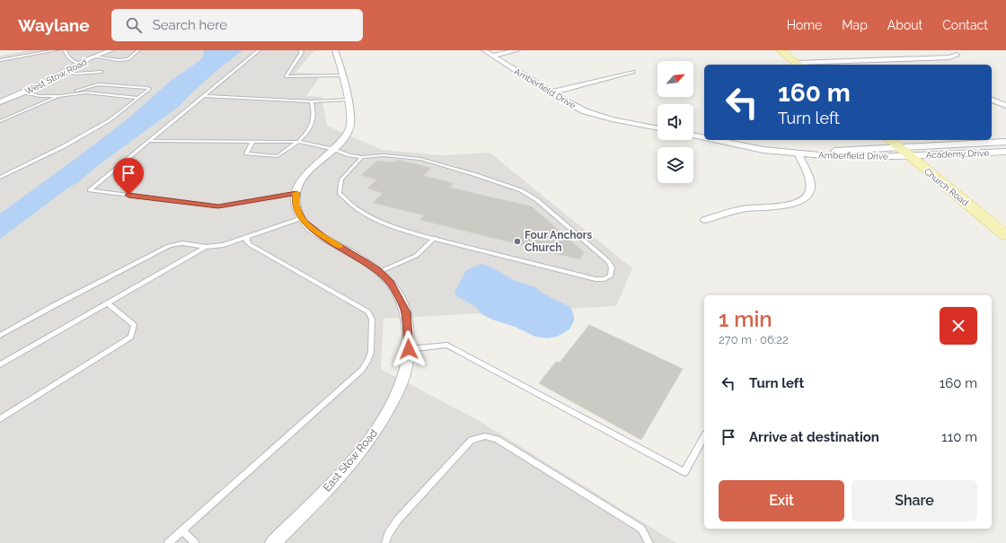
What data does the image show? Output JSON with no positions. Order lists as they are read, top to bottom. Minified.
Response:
{"streets":{"main road":["Church Road"],"street":["West Stow Road","Amberfield Drive","Academy Drive","East Stow Road"]},"crossings":[["Amberfield Drive","Academy Drive"],["Amberfield Drive","Church Road"],["Academy Drive","Church Road"]],"places":["Four Anchors Church"],"north":"top right","page":{"header":"Waylane","search":"Search here","nav":["Home","Map","About","Contact"],"turn":["160 m","Turn left"],"heading":["1 min","270 m · 06:22"],"list":[{"name":"Turn left","value":"160 m"},{"name":"Arrive at destination","value":"110 m"}],"buttons":["Exit","Share"]}}
